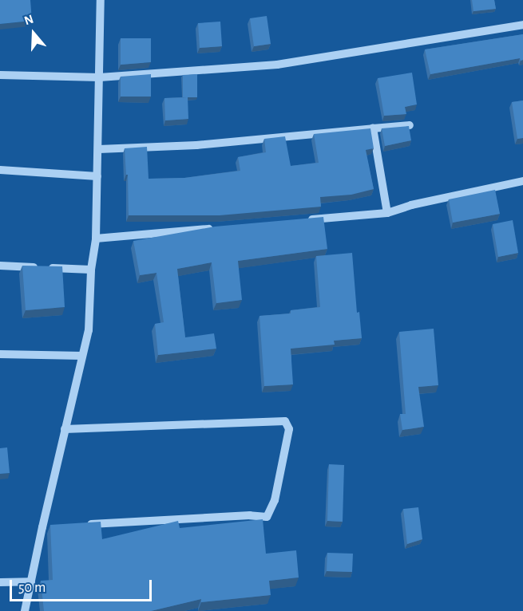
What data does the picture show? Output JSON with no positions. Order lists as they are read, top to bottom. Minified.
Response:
{"scale_bar":"50 m","north":"top"}
